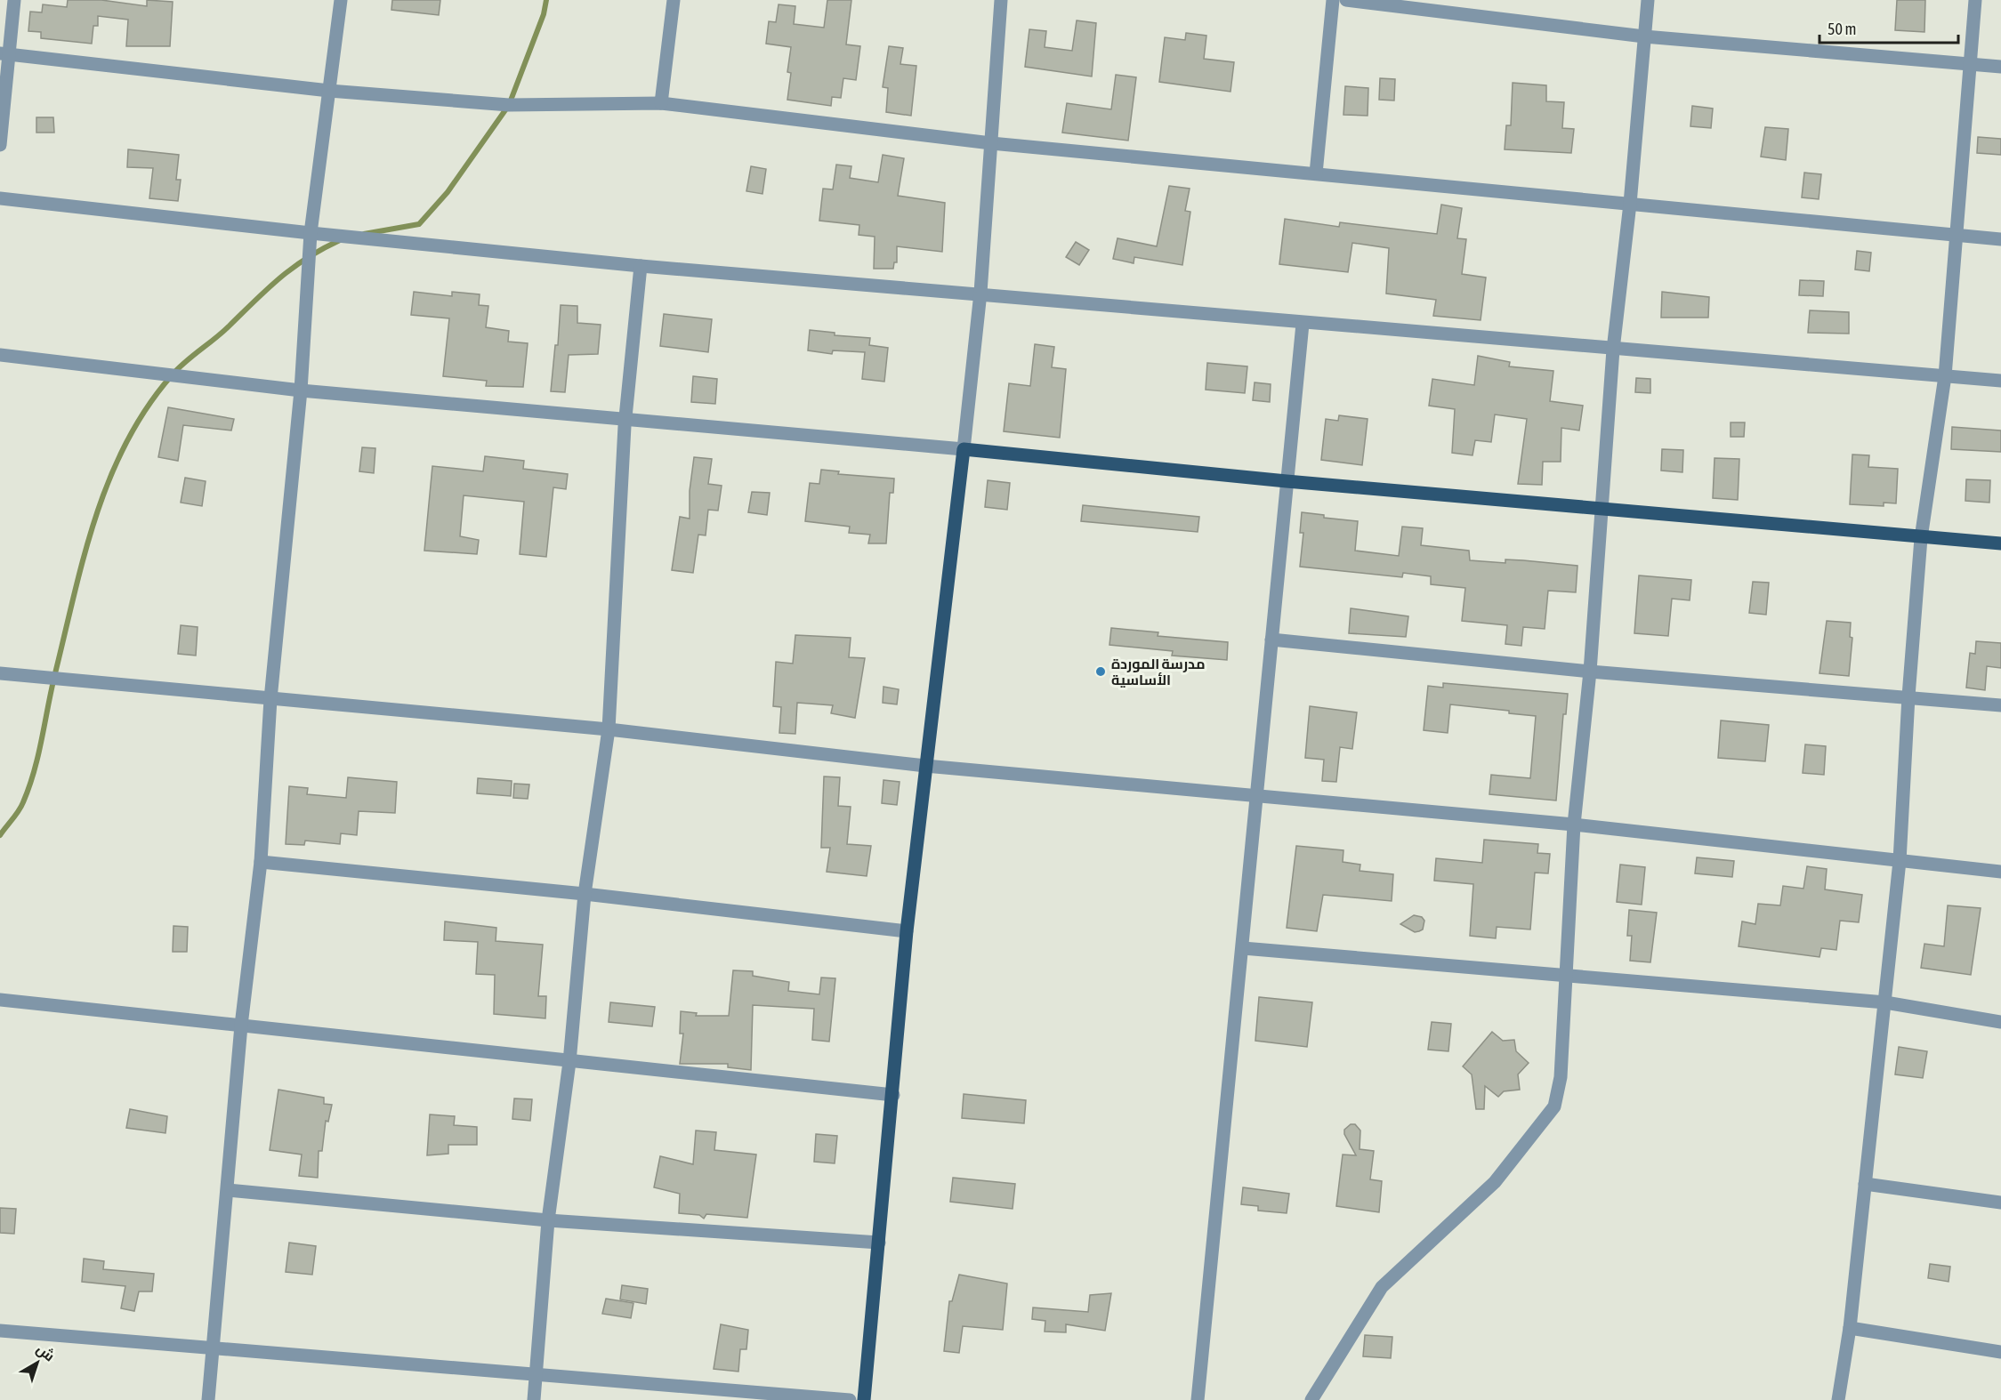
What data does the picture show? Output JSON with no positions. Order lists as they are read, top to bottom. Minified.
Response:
{"places":["مدرسة الموردة الأساسية"],"scale_bar":"50 m","north":"top right"}
